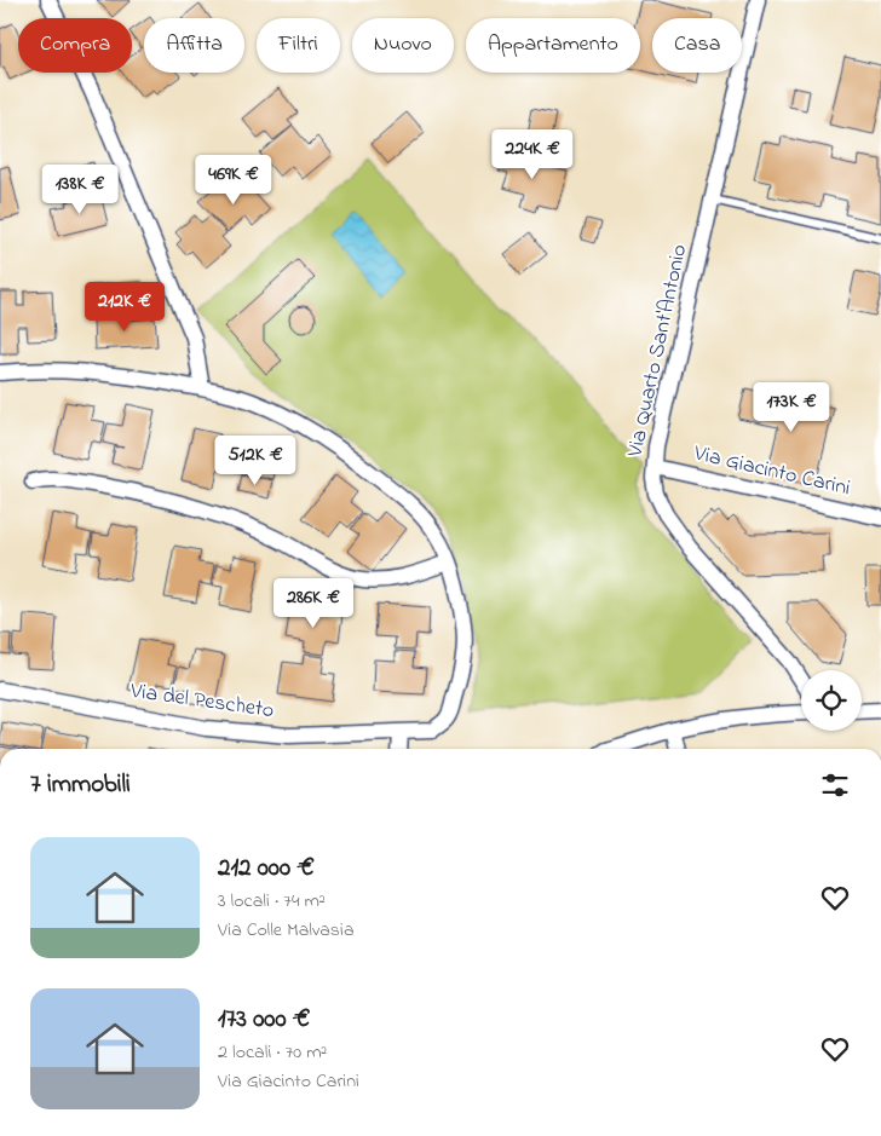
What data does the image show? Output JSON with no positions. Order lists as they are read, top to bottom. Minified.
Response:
{"streets":{"street":["Via Quarto Sant'Antonio","Via Giacinto Carini","Via del Pescheto"]},"crossings":[["Via Quarto Sant'Antonio","Via Giacinto Carini"]],"page":{"chip":["Compra","Affitta","Filtri","Nuovo","Appartamento","Casa"],"price":["224K €","469K €","138K €","212K €","173K €","512K €","286K €"],"heading":"7 immobili","list":[{"name":"212 000 €","note":"3 locali · 74 m² · Via Colle Malvasia"},{"name":"173 000 €","note":"2 locali · 70 m² · Via Giacinto Carini"}]}}
